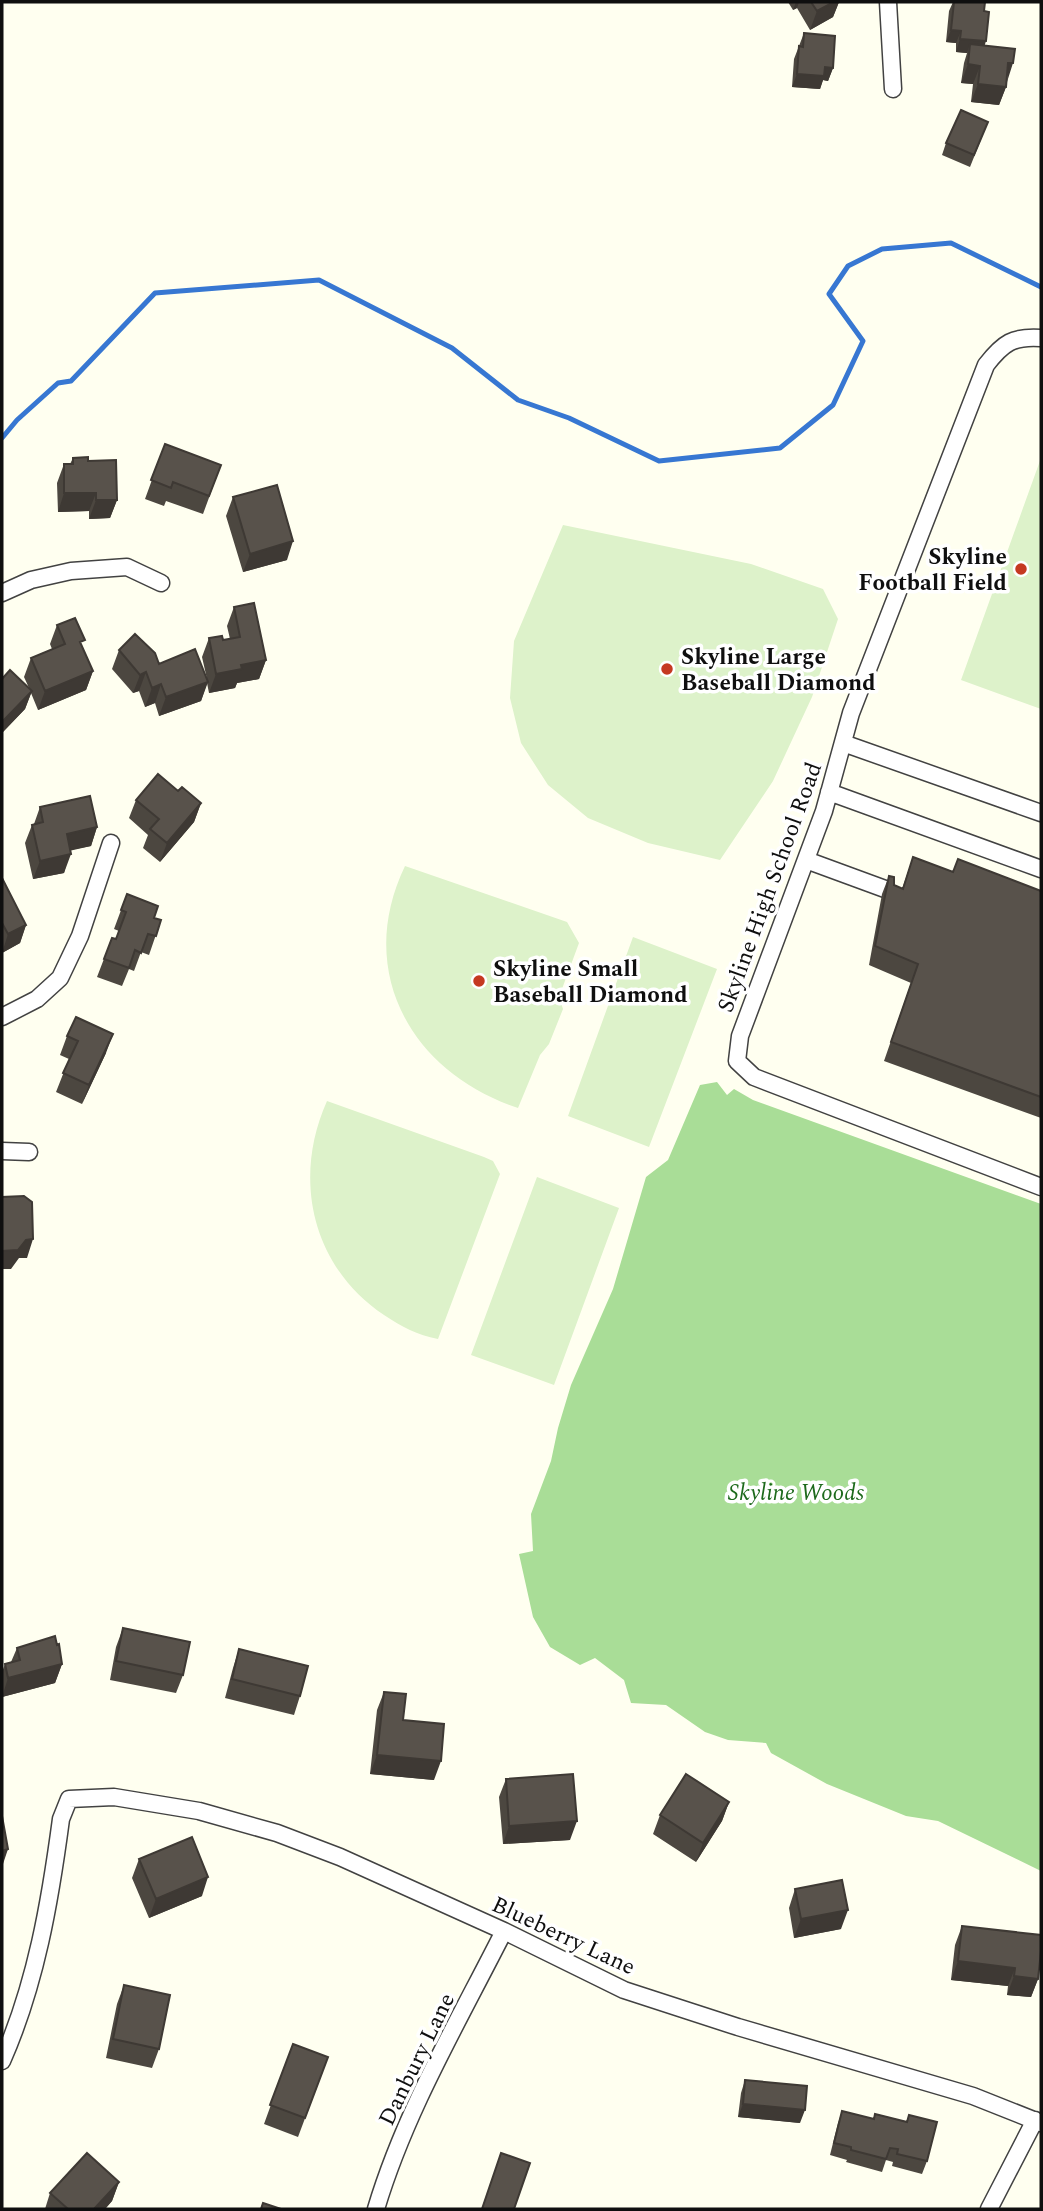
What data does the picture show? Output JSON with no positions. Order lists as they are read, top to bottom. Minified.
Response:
{"streets":{"street":["Skyline High School Road","Blueberry Lane","Danbury Lane"]},"crossings":[["Blueberry Lane","Danbury Lane"]],"parks":["Skyline Woods"],"places":["Skyline Football Field","Skyline Large Baseball Diamond","Skyline Small Baseball Diamond"]}
